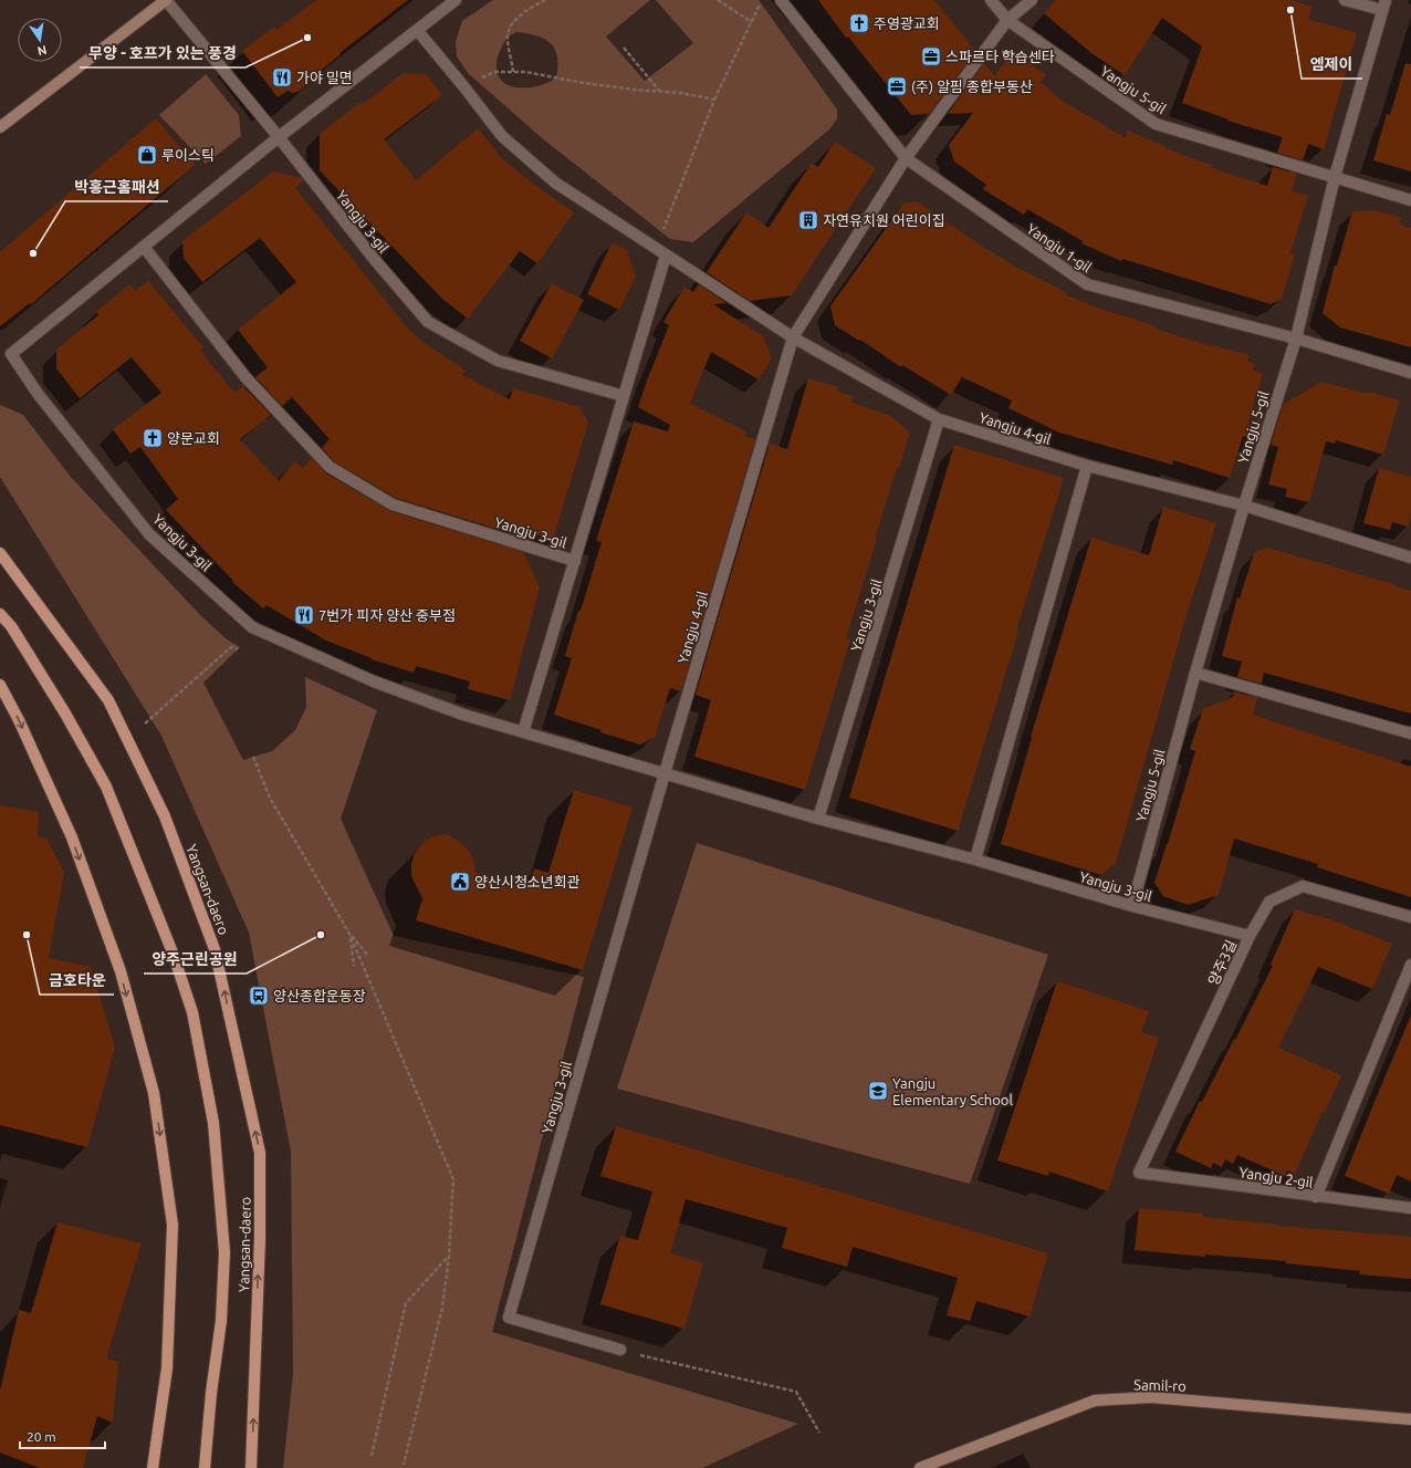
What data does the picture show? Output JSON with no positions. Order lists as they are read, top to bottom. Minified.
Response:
{"streets":{"main road":["Yangsan-daero","Samil-ro"],"street":["Yangju 5-gil","Yangju 3-gil","Yangju 1-gil","Yangju 4-gil","양주3길","Yangju 2-gil"]},"crossings":[["Yangju 5-gil","Yangju 3-gil"],["Yangju 5-gil","Yangju 1-gil"],["Yangju 5-gil","Yangju 4-gil"],["Yangju 3-gil","Yangju 4-gil"],["Yangju 3-gil","양주3길"],["Yangju 1-gil","Yangju 4-gil"],["양주3길","Yangju 2-gil"]],"places":{"other":["엠제이","무양 - 호프가 있는 풍경","박홍근홈패션","금호타운","양주근린공원"],"church":["주영광교회","양문교회"],"office":["스파르타 학습센타","(주) 알핌 종합부동산"],"restaurant":["가야 밀면","7번가 피자 양산 중부점"],"shop":["루이스틱"],"building":["자연유치원 어린이집"],"public building":["양산시청소년회관"],"bus stop":["양산종합운동장"],"school or university":["Yangju Elementary School"]},"scale_bar":"20 m","north":"bottom"}
